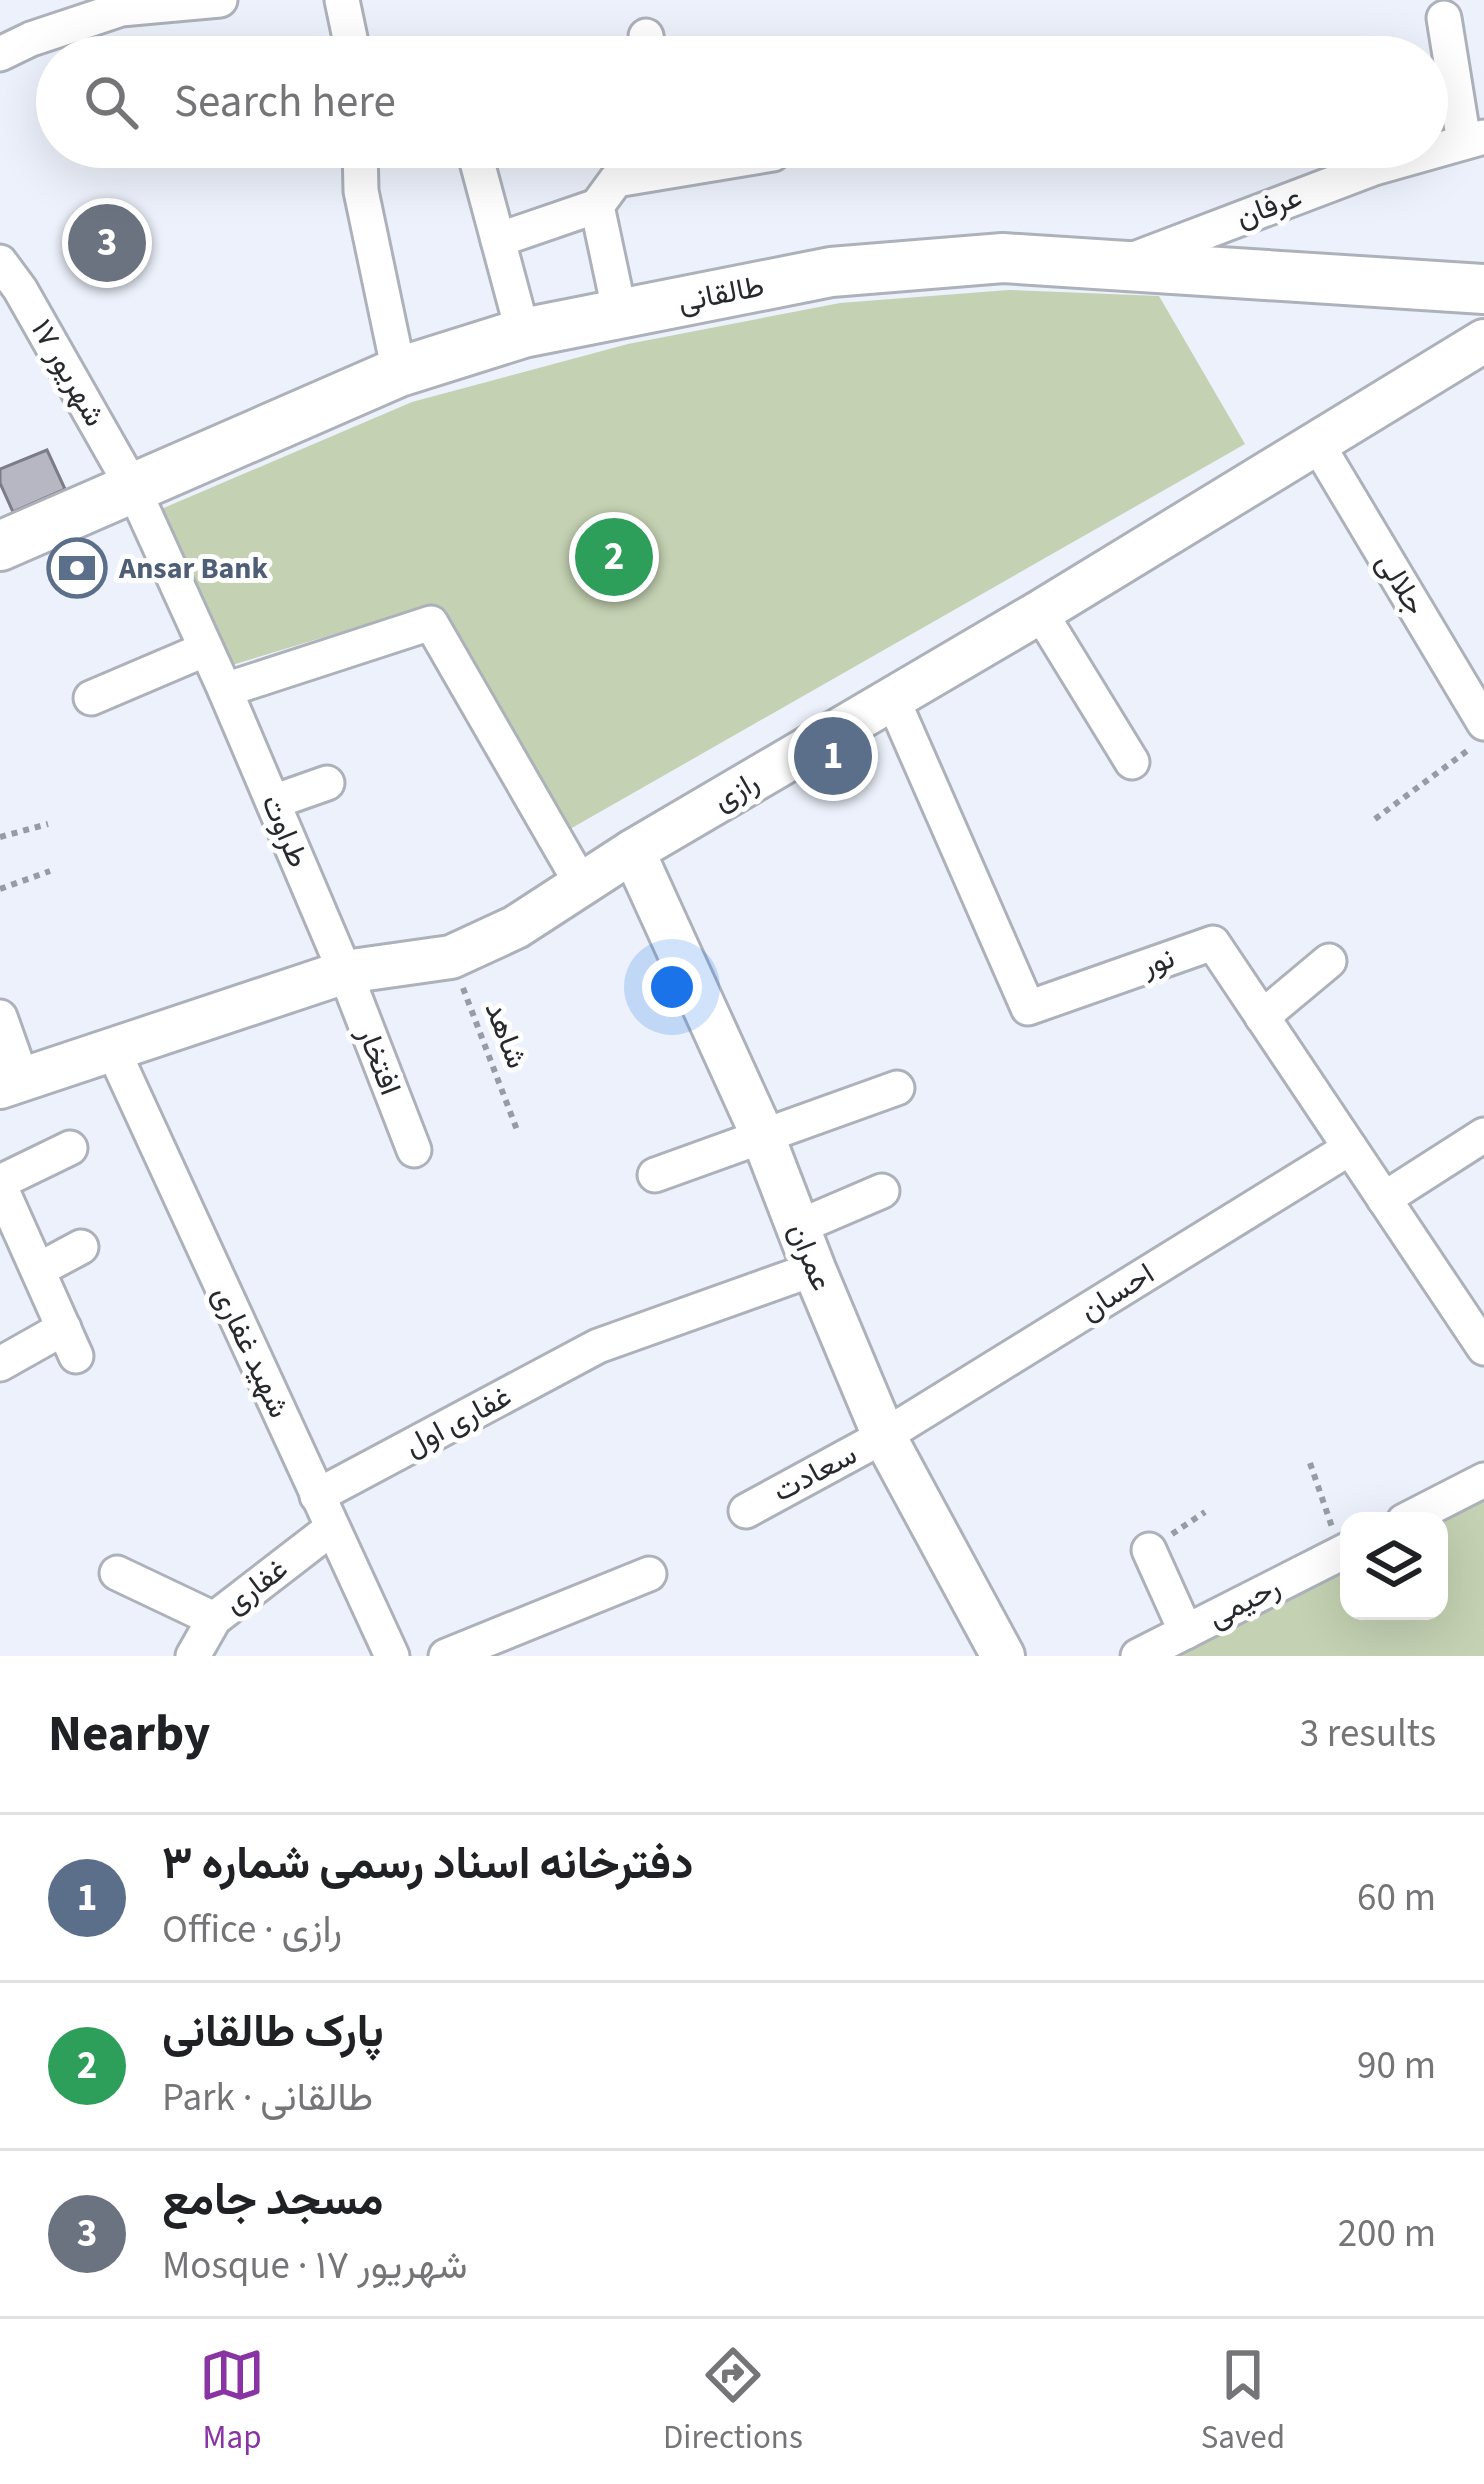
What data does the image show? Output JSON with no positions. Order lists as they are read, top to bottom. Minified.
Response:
{"streets":{"main road":["طالقانی"],"street":["عرفان","۱۷ شهریور","جلالی","رازی","طراوت","نور","افتخار","عمران","احسان","شهید غفاری","غفاری اول","سعادت","غفاری","رحیمی"],"path":["شاهد"]},"crossings":[["عرفان","طالقانی"],["طالقانی","۱۷ شهریور"],["۱۷ شهریور","طراوت"],["جلالی","رازی"],["رازی","طراوت"],["رازی","نور"],["رازی","شاهد"],["رازی","افتخار"],["رازی","عمران"],["رازی","شهید غفاری"],["طراوت","افتخار"],["نور","احسان"],["عمران","احسان"],["عمران","غفاری اول"],["عمران","سعادت"],["احسان","سعادت"],["شهید غفاری","غفاری اول"],["شهید غفاری","غفاری"]],"places":{"bank":["Ansar Bank"]},"page":{"search":"Search here","pins":["3","2","1"],"heading":["Nearby","3 results"],"list":[{"mark":"1","name":"دفترخانه اسناد رسمی شماره ۳","note":"Office · رازی","value":"60 m"},{"mark":"2","name":"پارک طالقانی","note":"Park · طالقانی","value":"90 m"},{"mark":"3","name":"مسجد جامع","note":"Mosque · ۱۷ شهریور","value":"200 m"}],"nav":["Map","Directions","Saved"]}}
